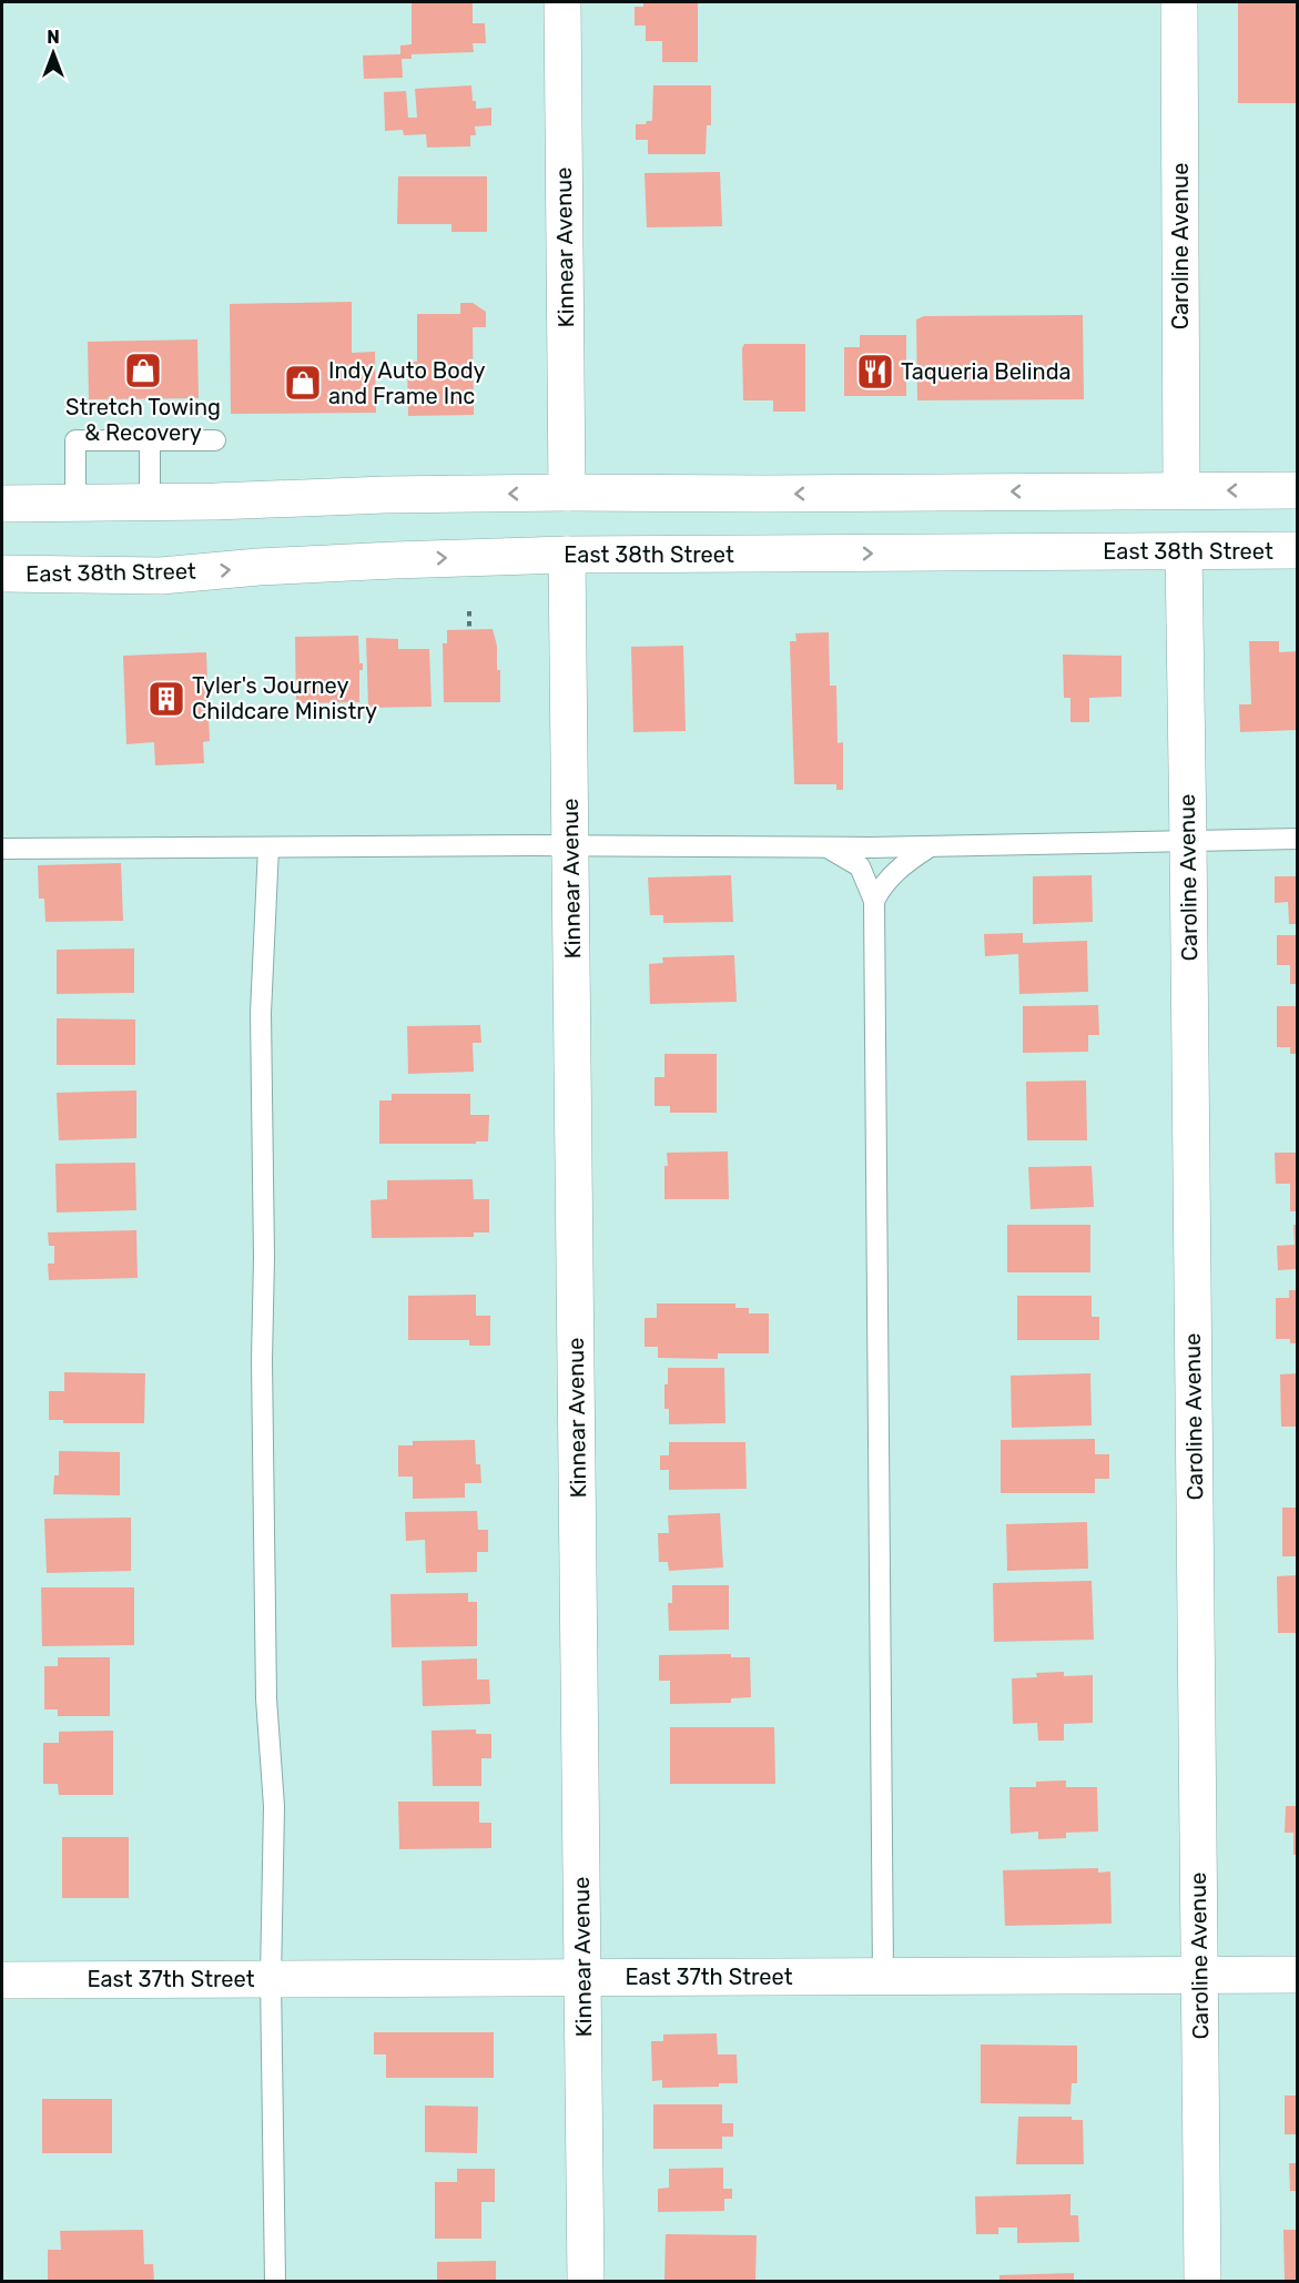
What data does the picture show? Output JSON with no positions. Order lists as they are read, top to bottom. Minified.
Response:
{"streets":{"street":["Caroline Avenue","Kinnear Avenue","East 38th Street","East 37th Street"]},"crossings":[["Caroline Avenue","East 38th Street"],["Caroline Avenue","East 37th Street"],["Kinnear Avenue","East 38th Street"],["Kinnear Avenue","East 37th Street"]],"places":{"shop":["Stretch Towing & Recovery","Indy Auto Body and Frame Inc"],"restaurant":["Taqueria Belinda"],"building":["Tyler's Journey Childcare Ministry"]},"north":"top"}
